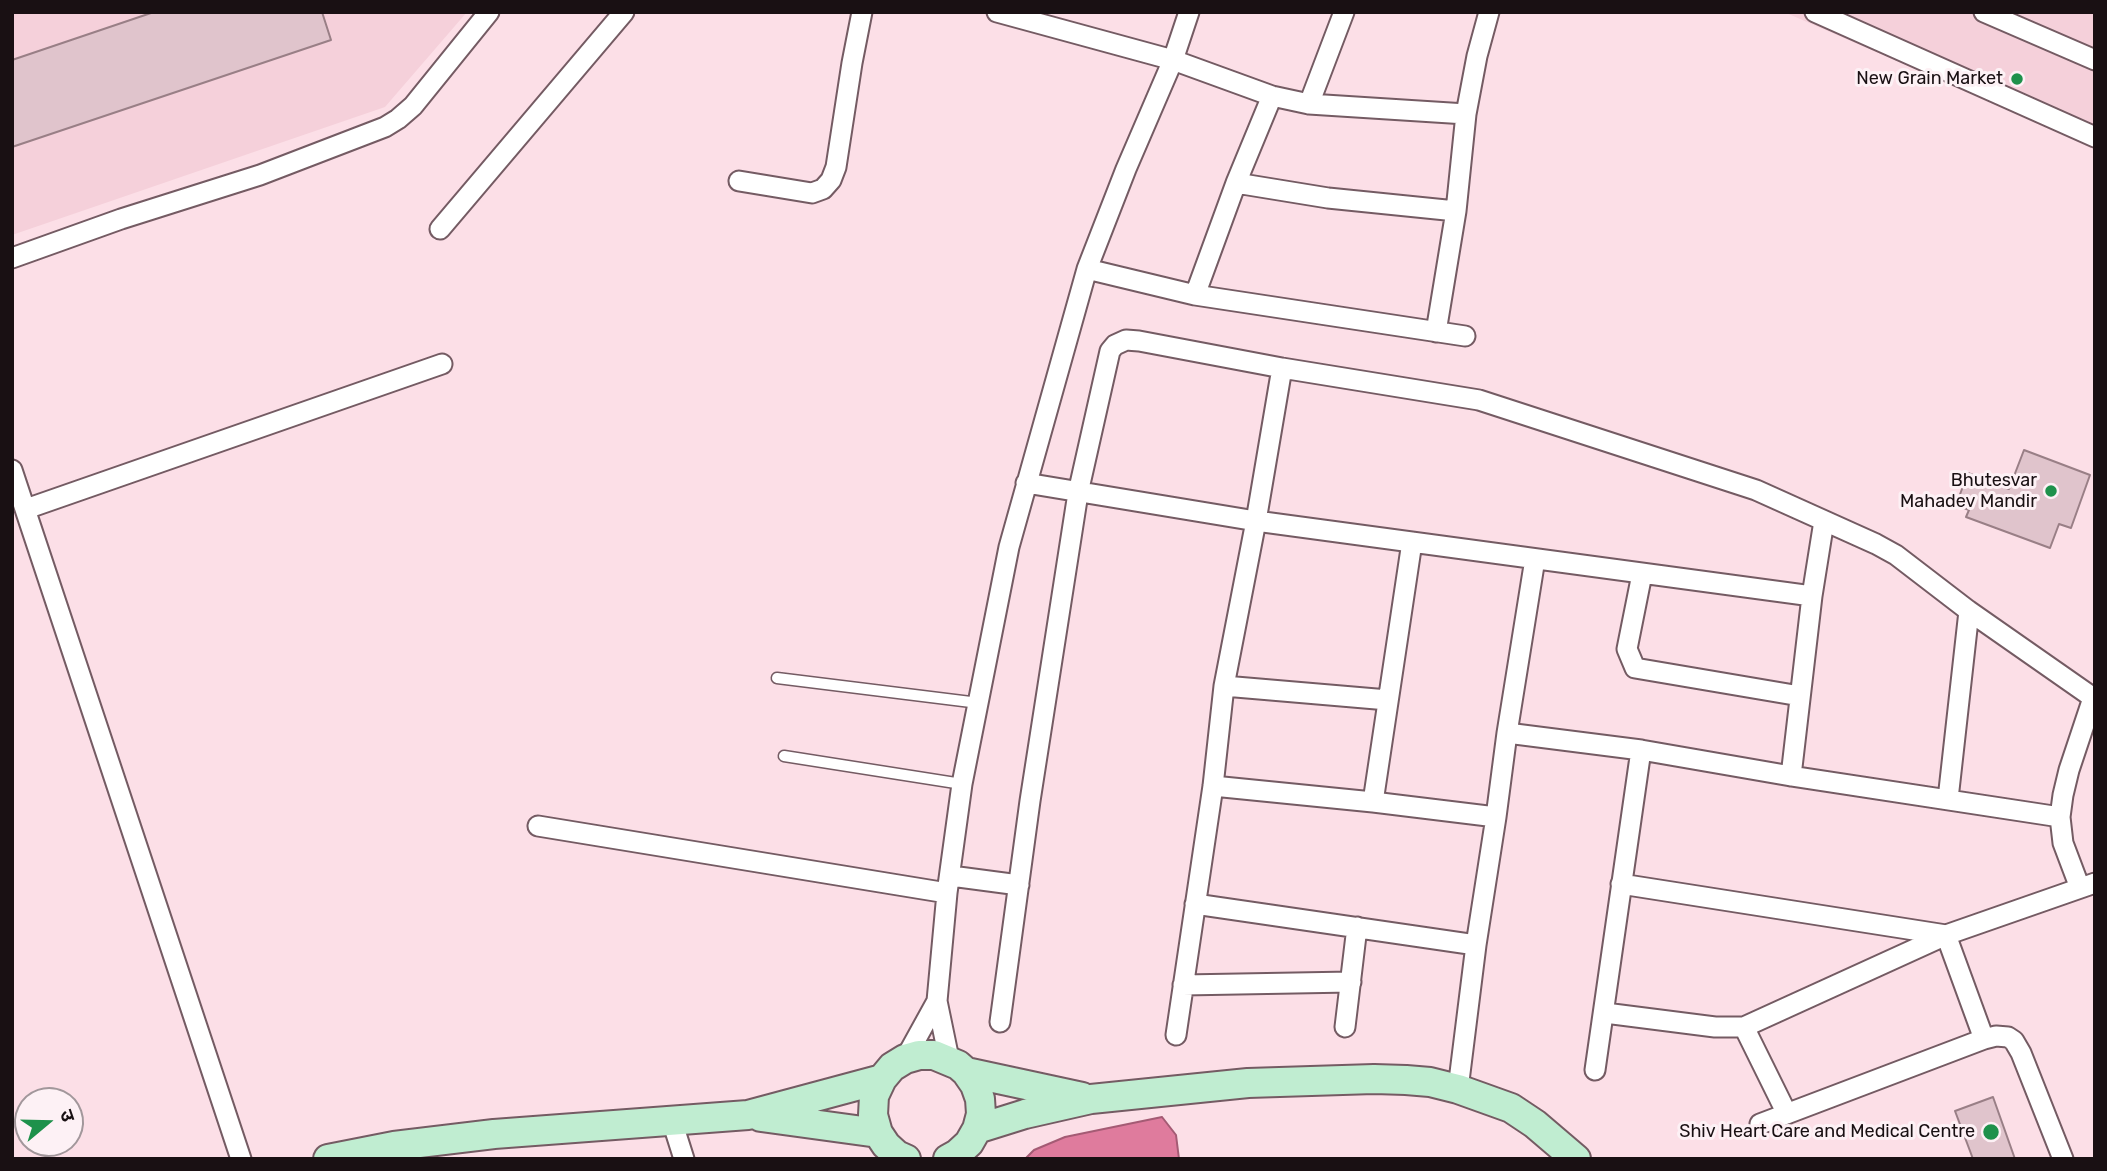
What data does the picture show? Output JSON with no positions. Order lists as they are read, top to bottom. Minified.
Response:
{"places":["New Grain Market","Bhutesvar Mahadev Mandir","Shiv Heart Care and Medical Centre"],"north":"right"}
